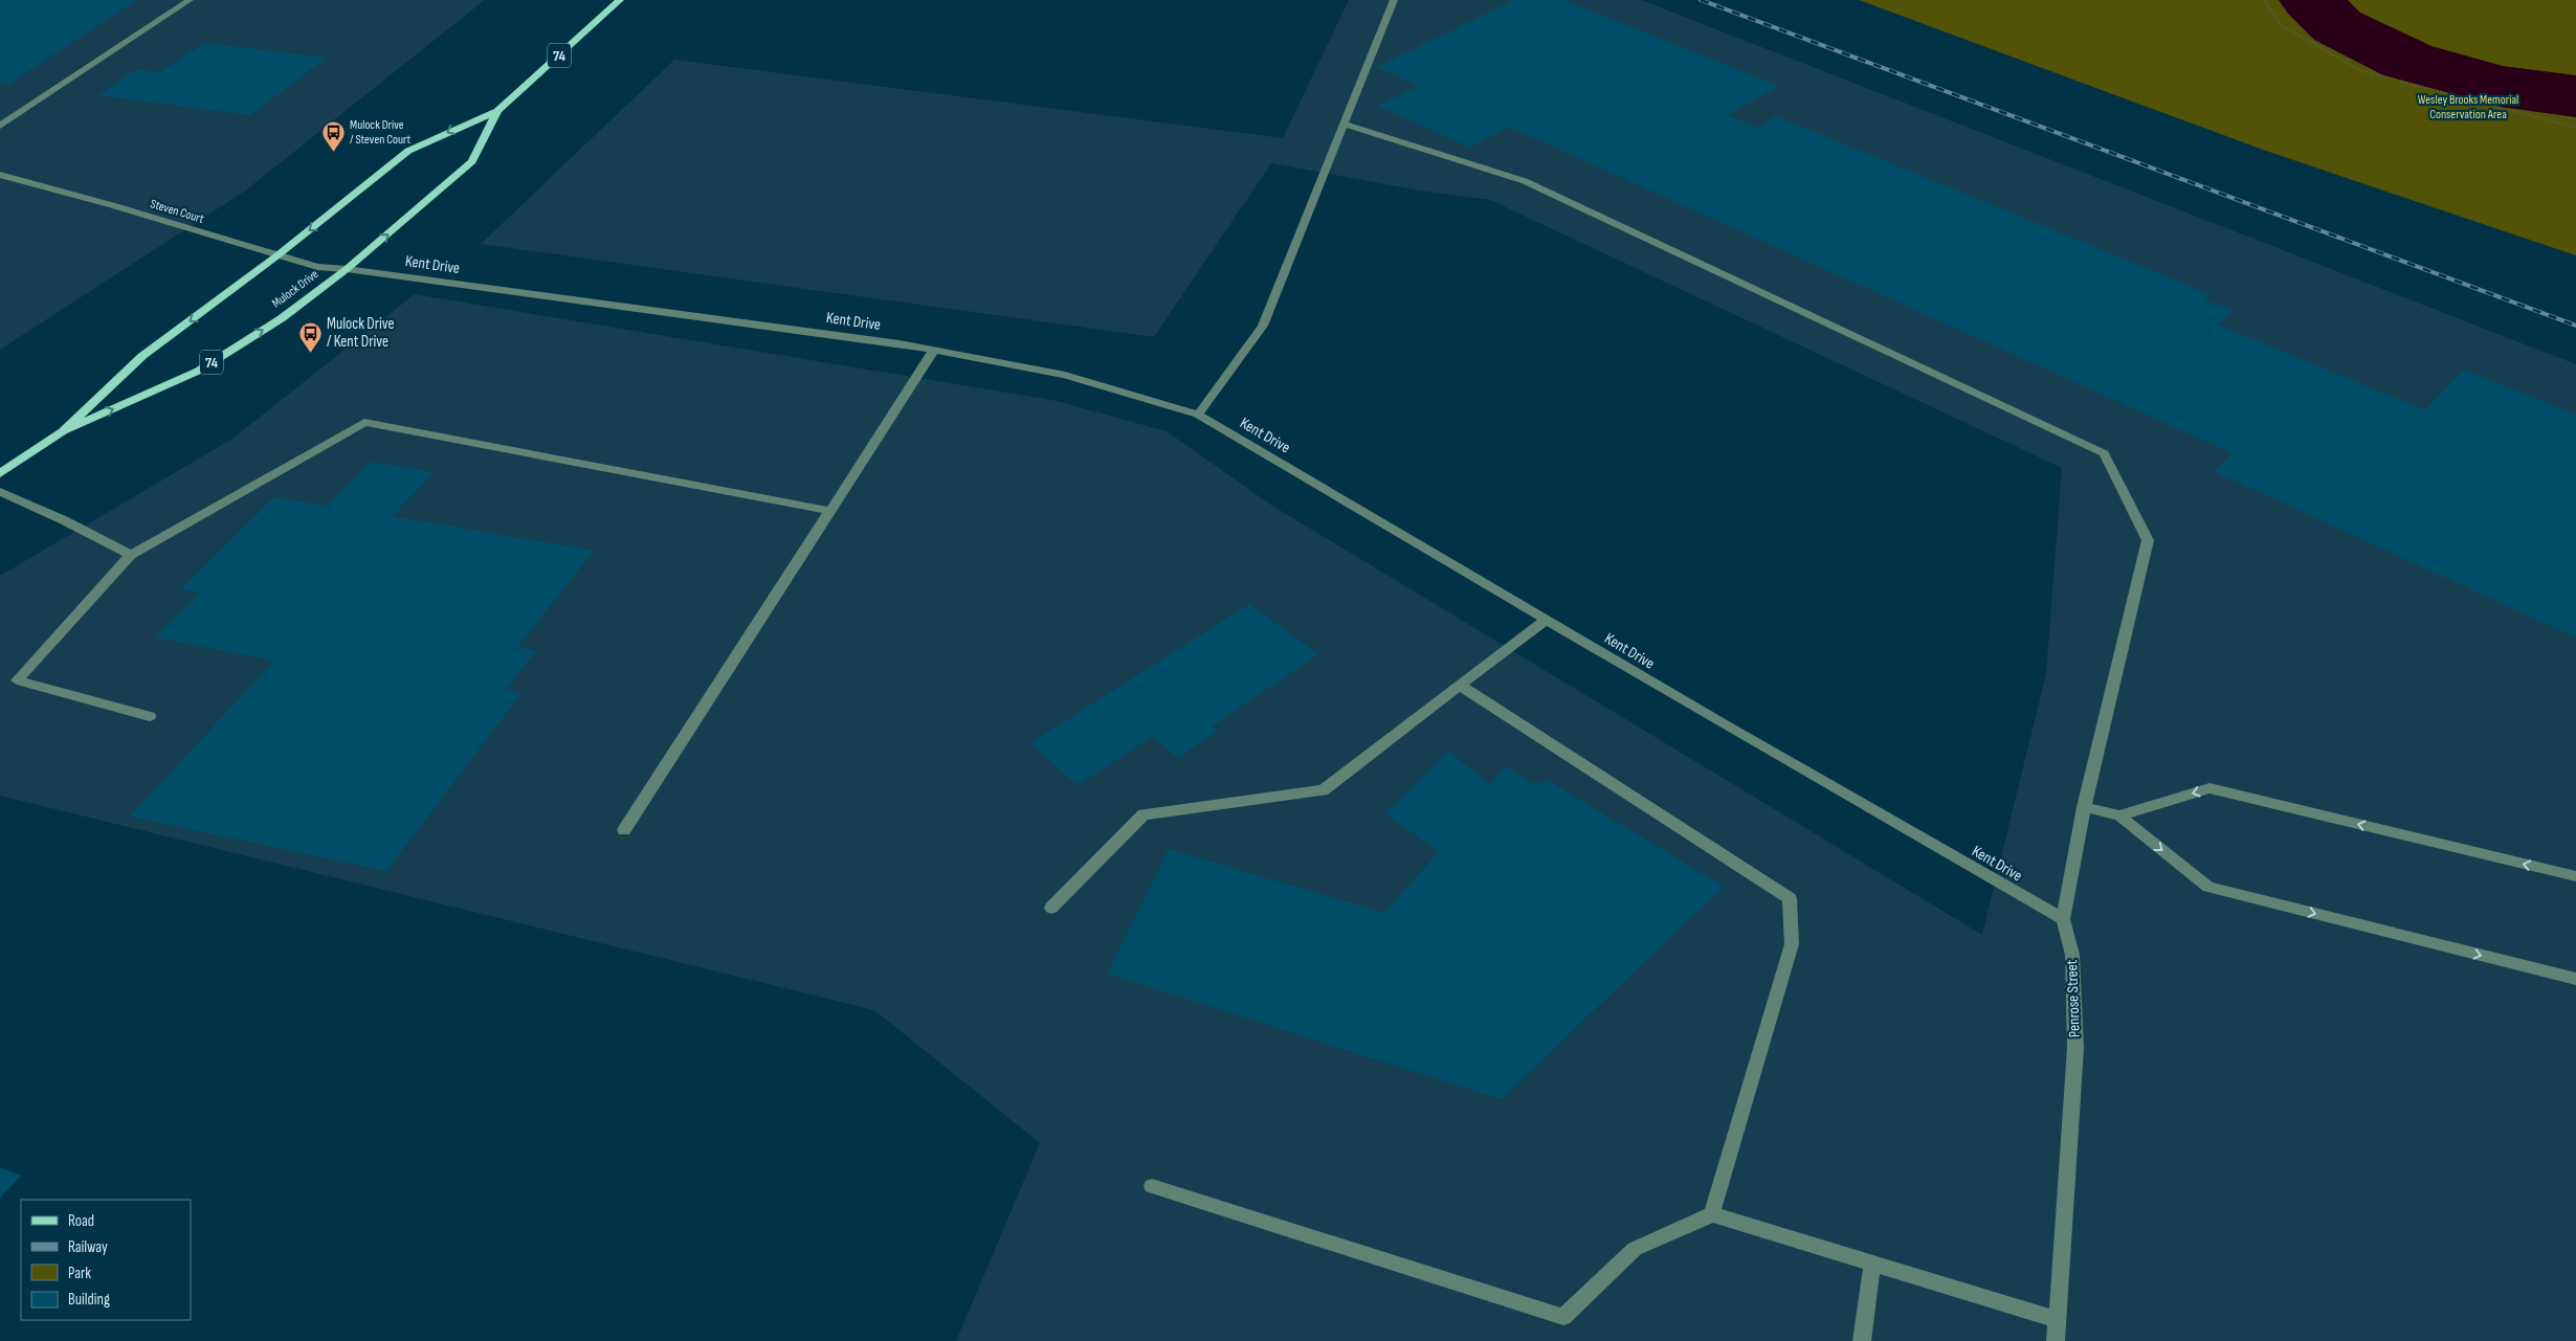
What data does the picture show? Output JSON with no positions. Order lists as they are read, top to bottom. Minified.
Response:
{"streets":{"main road":["74","Mulock Drive"],"street":["Steven Court","Kent Drive","Penrose Street"]},"crossings":[["Steven Court","Kent Drive"],["Steven Court","Mulock Drive"],["Kent Drive","Mulock Drive"],["Kent Drive","Penrose Street"]],"parks":["Wesley Brooks Memorial Conservation Area"],"places":{"bus stop":["Mulock Drive / Steven Court","Mulock Drive / Kent Drive"]},"legend":["Road","Railway","Park","Building"]}
